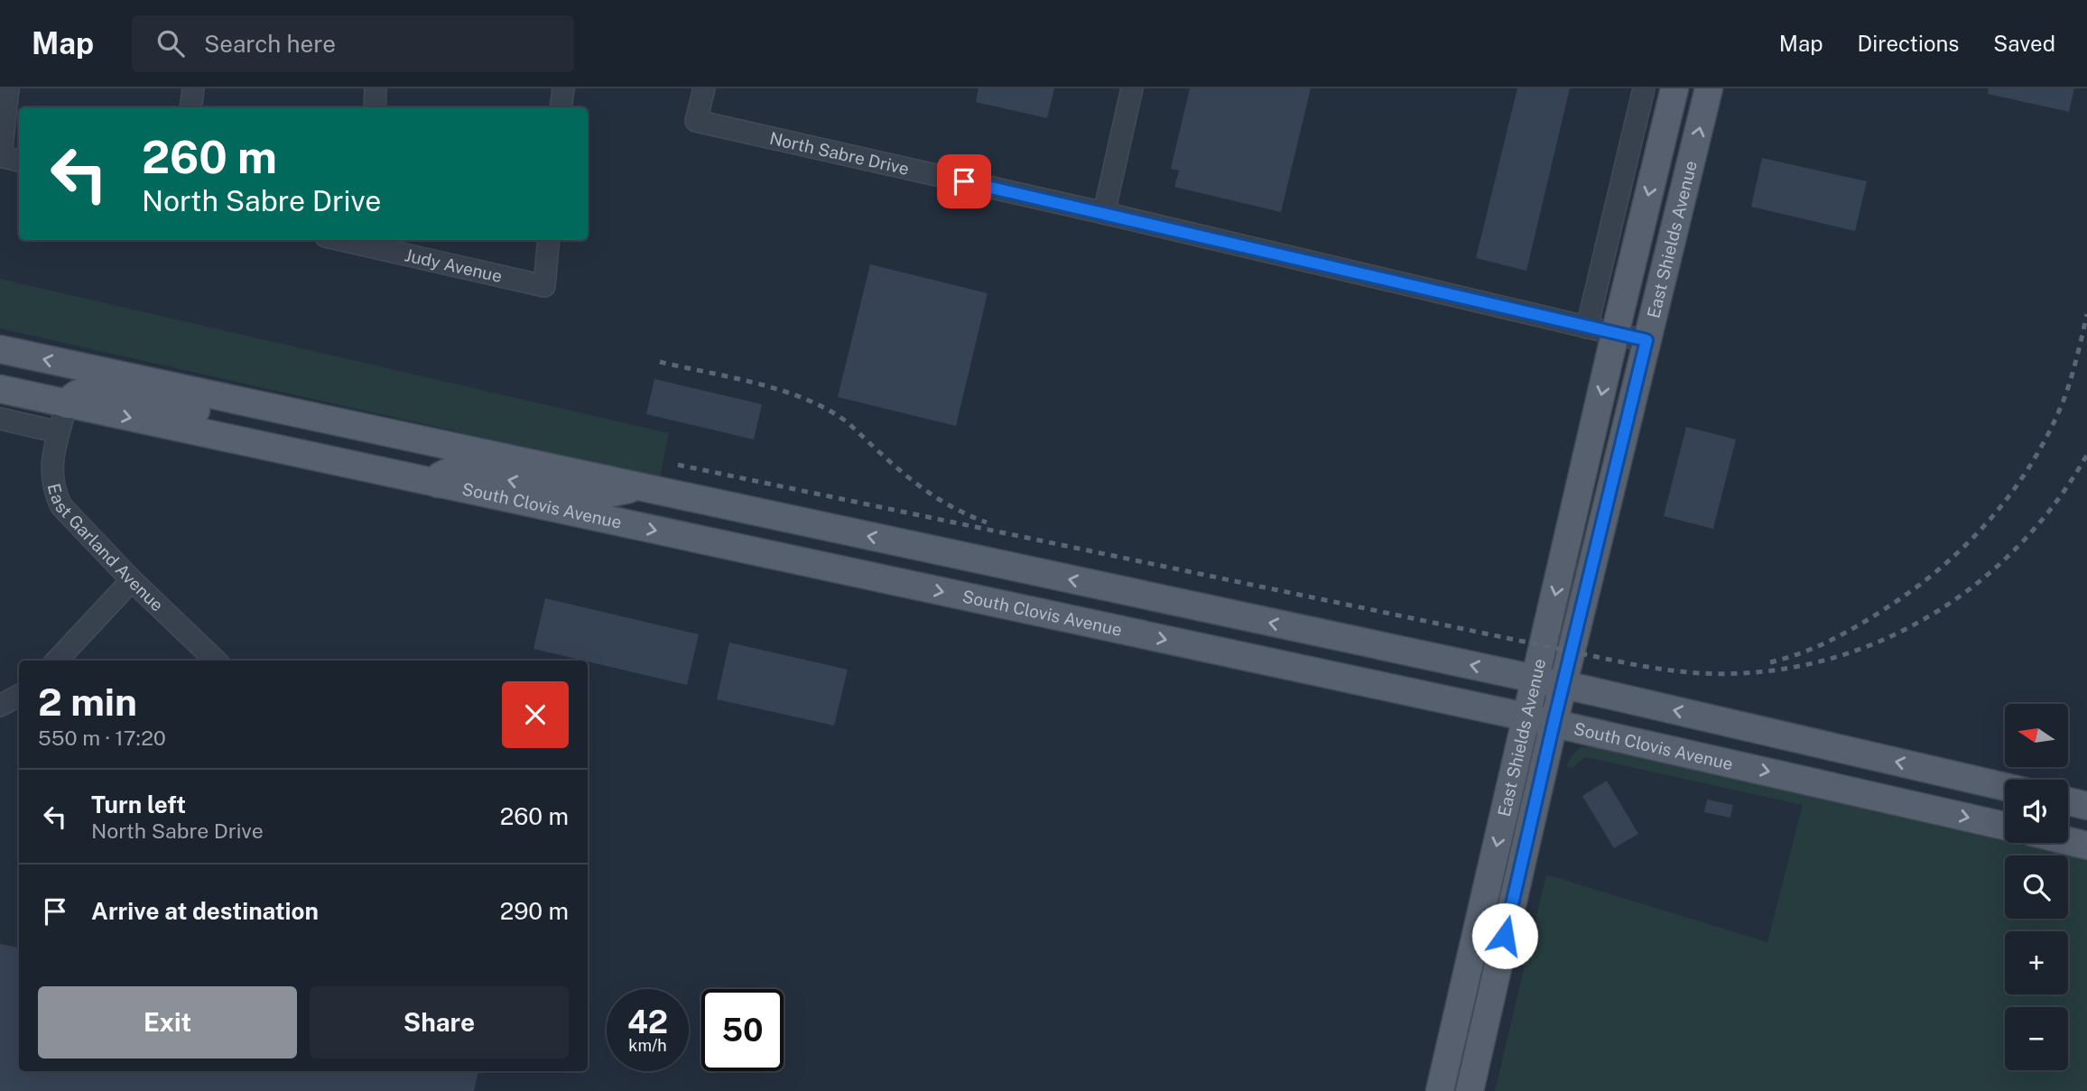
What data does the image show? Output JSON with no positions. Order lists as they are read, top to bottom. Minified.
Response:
{"streets":{"main road":["East Shields Avenue","South Clovis Avenue"],"street":["North Sabre Drive","Judy Avenue","East Garland Avenue"]},"crossings":[["North Sabre Drive","East Shields Avenue"],["East Shields Avenue","South Clovis Avenue"],["South Clovis Avenue","East Garland Avenue"]],"north":"left","page":{"header":"Map","search":"Search here","nav":["Map","Directions","Saved"],"turn":["260 m","North Sabre Drive"],"heading":["2 min","550 m · 17:20"],"map_buttons":["+","−"],"list":[{"name":"Turn left","note":"North Sabre Drive","value":"260 m"},{"name":"Arrive at destination","value":"290 m"}],"buttons":["Exit","Share"],"speed":"42 km/h","limit":"50"}}
